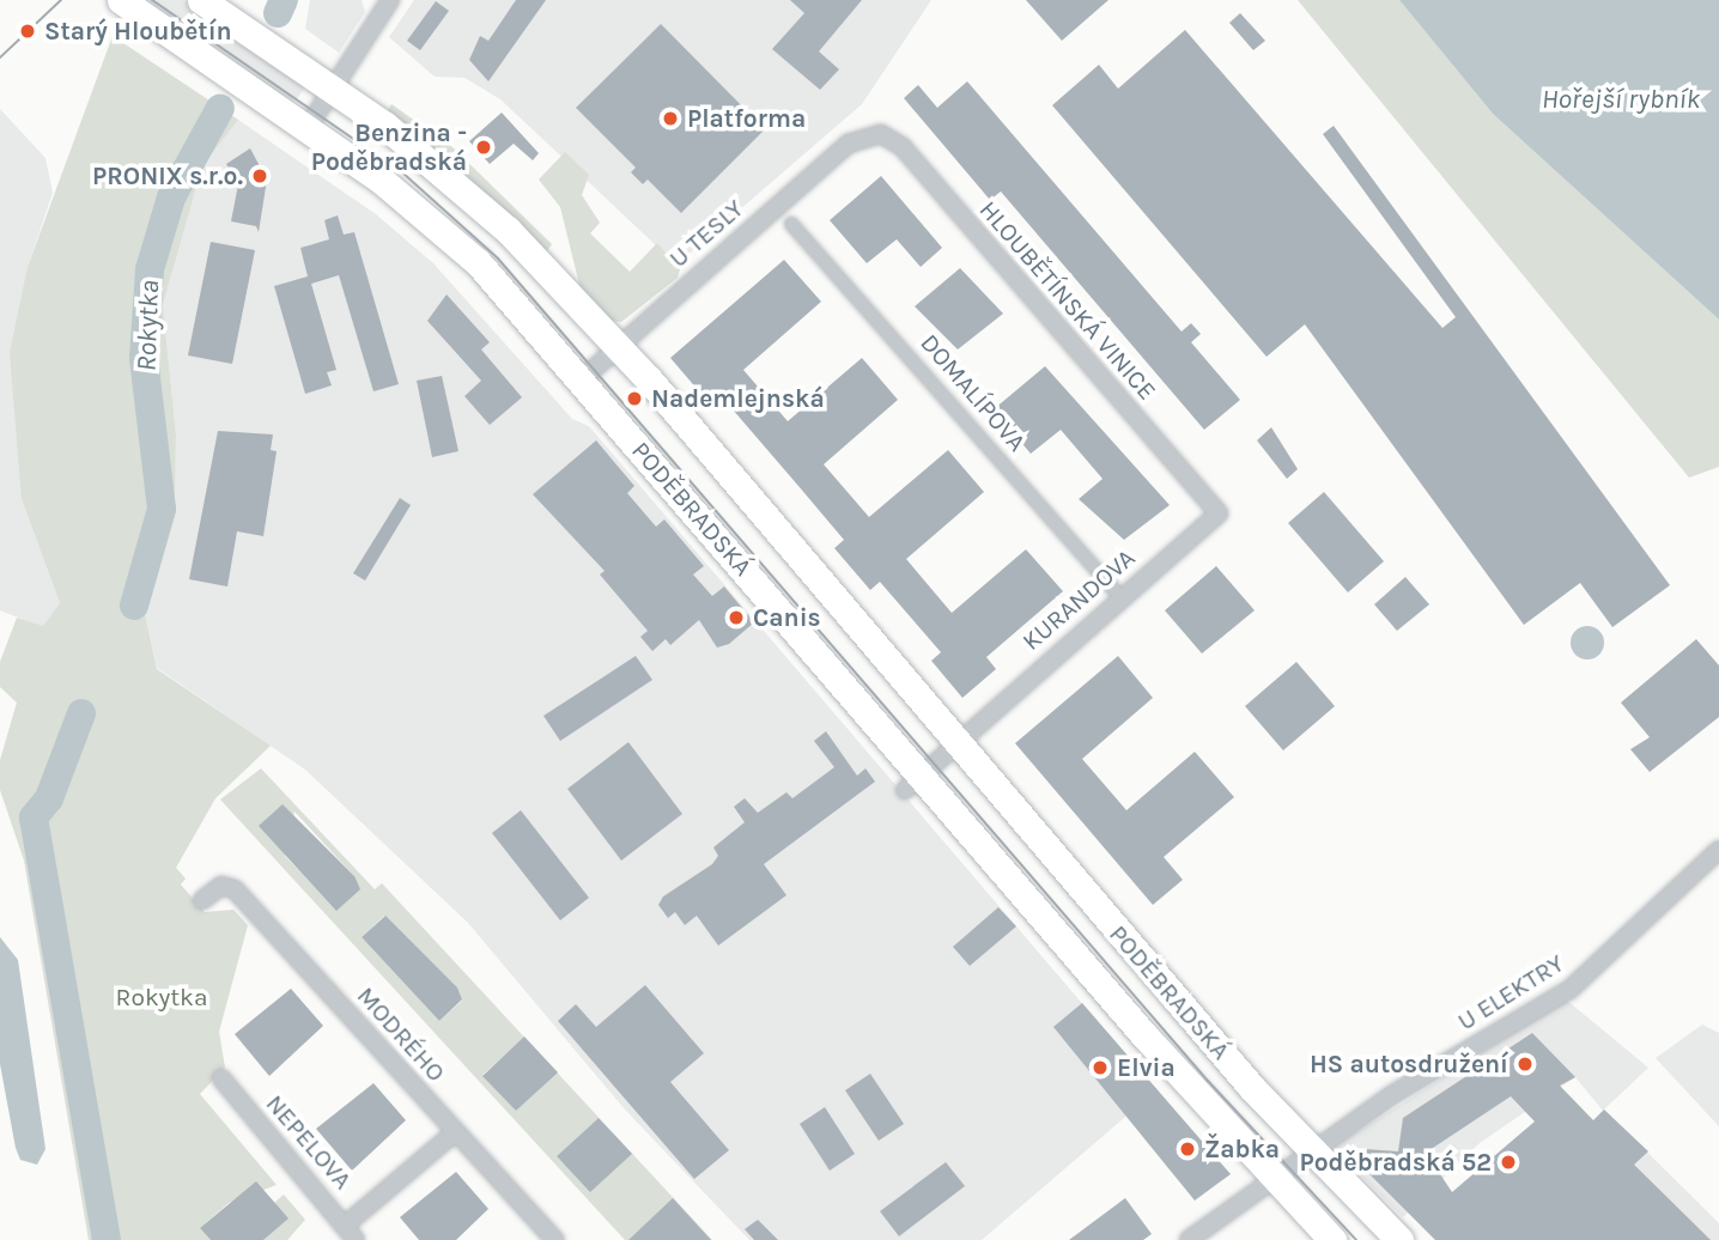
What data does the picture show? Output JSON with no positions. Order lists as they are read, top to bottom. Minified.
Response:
{"streets":{"main road":["PODĚBRADSKÁ"],"street":["U TESLY","HLOUBĚTÍNSKÁ VINICE","DOMALÍPOVA","KURANDOVA","U ELEKTRY","MODRÉHO","NEPELOVA"]},"crossings":[["U TESLY","HLOUBĚTÍNSKÁ VINICE"],["U TESLY","PODĚBRADSKÁ"],["HLOUBĚTÍNSKÁ VINICE","KURANDOVA"],["DOMALÍPOVA","KURANDOVA"],["PODĚBRADSKÁ","KURANDOVA"],["PODĚBRADSKÁ","U ELEKTRY"]],"water":["Hořejší rybník","Rokytka"],"parks":["Rokytka"],"places":["Starý Hloubětín","Platforma","Benzina - Poděbradská","PRONIX s.r.o.","Nademlejnská","Canis","HS autosdružení","Elvia","Žabka","Poděbradská 52"]}
